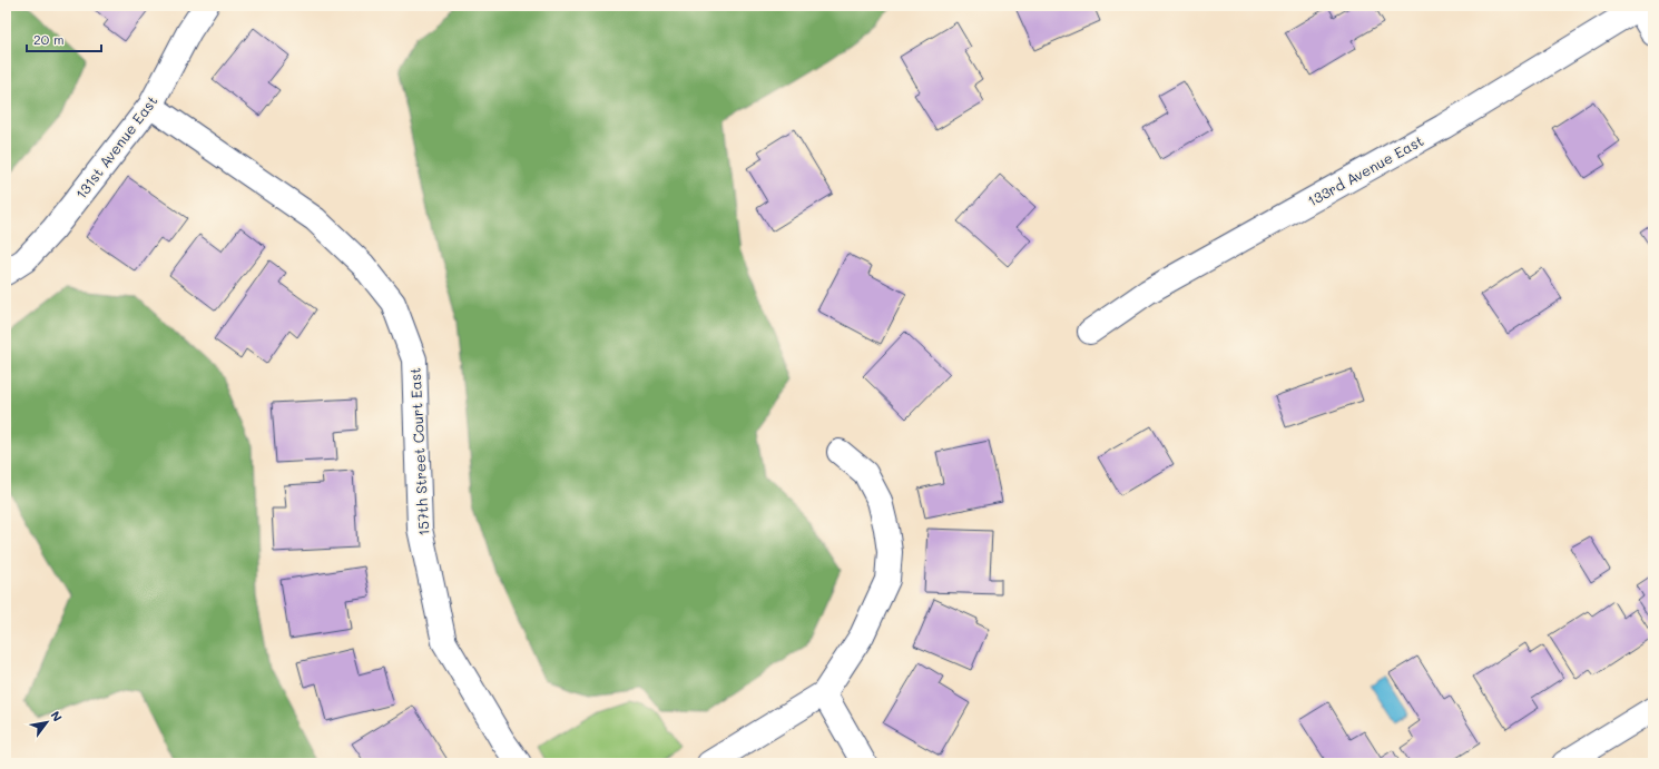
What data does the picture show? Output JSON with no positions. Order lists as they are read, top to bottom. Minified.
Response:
{"streets":{"street":["131st Avenue East","133rd Avenue East","157th Street Court East"]},"crossings":[["131st Avenue East","157th Street Court East"]],"scale_bar":"20 m","north":"top right"}
